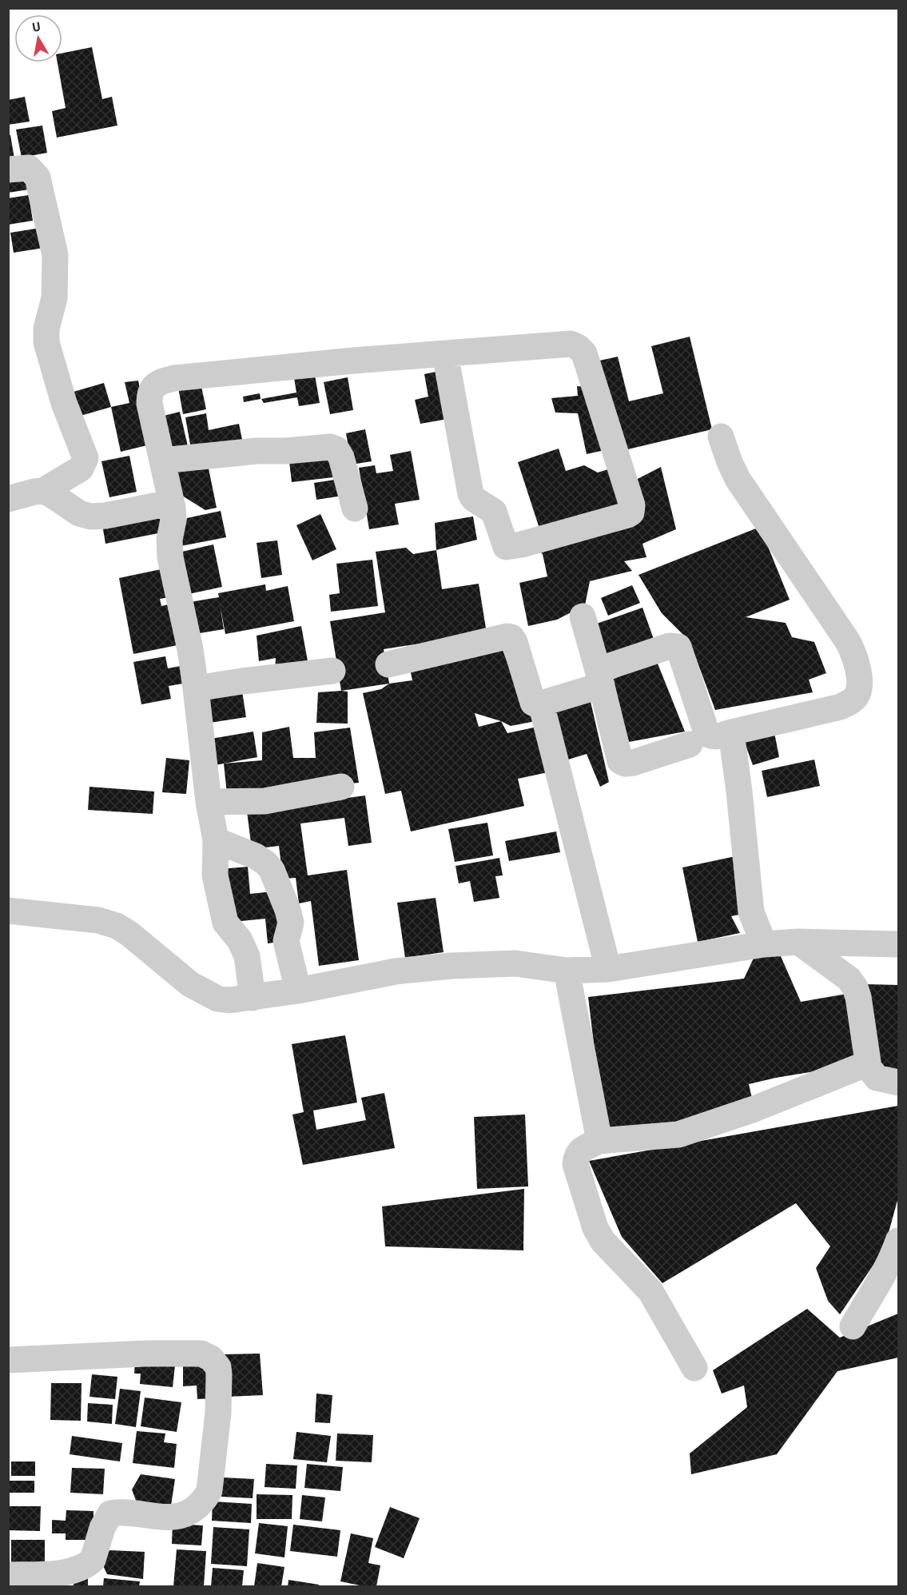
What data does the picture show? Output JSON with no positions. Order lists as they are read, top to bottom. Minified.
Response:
{"north":"top"}
